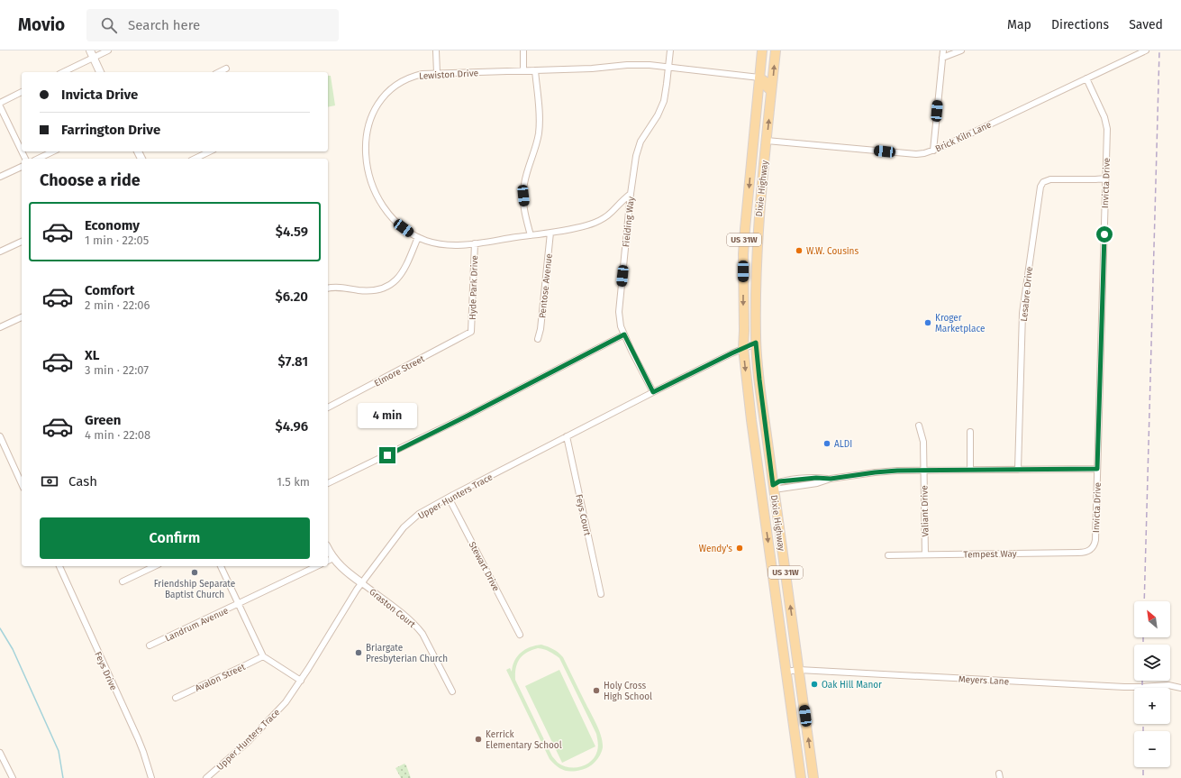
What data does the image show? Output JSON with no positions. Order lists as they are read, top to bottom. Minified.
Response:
{"streets":{"main road":["Dixie Highway","US 31W"],"street":["Lewiston Drive","Brick Kiln Lane","Invicta Drive","Fielding Way","Pentose Avenue","Hyde Park Drive","Lesabre Drive","Elmore Street","Upper Hunters Trace","Valiant Drive","Feys Court","Tempest Way","Stewart Drive","Graston Court","Landrum Avenue","Feys Drive","Avalon Street","Meyers Lane"]},"crossings":[["Lewiston Drive","Dixie Highway"],["Lewiston Drive","Fielding Way"],["Lewiston Drive","Pentose Avenue"],["Lewiston Drive","Hyde Park Drive"],["Brick Kiln Lane","Invicta Drive"],["Brick Kiln Lane","Dixie Highway"],["Invicta Drive","Lesabre Drive"],["Invicta Drive","Tempest Way"],["Dixie Highway","Upper Hunters Trace"],["Dixie Highway","Meyers Lane"],["Fielding Way","Upper Hunters Trace"],["Hyde Park Drive","Elmore Street"],["Upper Hunters Trace","Feys Court"],["Upper Hunters Trace","Stewart Drive"],["Upper Hunters Trace","Graston Court"],["Valiant Drive","Tempest Way"]],"places":["W.W. Cousins","Kroger Marketplace","ALDI","Wendy's","Friendship Separate Baptist Church","Briargate Presbyterian Church","Oak Hill Manor","Holy Cross High School","Kerrick Elementary School"],"north":"top left","page":{"header":"Movio","search":"Search here","nav":["Map","Directions","Saved"],"banner":["Invicta Drive","Farrington Drive"],"heading":"Choose a ride","list":[{"name":"Economy","note":"1 min · 22:05","value":"$4.59"},{"name":"Comfort","note":"2 min · 22:06","value":"$6.20"},{"name":"XL","note":"3 min · 22:07","value":"$7.81"},{"name":"Green","note":"4 min · 22:08","value":"$4.96"}],"bubble":"4 min","pay":["Cash","1.5 km"],"buttons":"Confirm","map_buttons":["+","−"]}}
